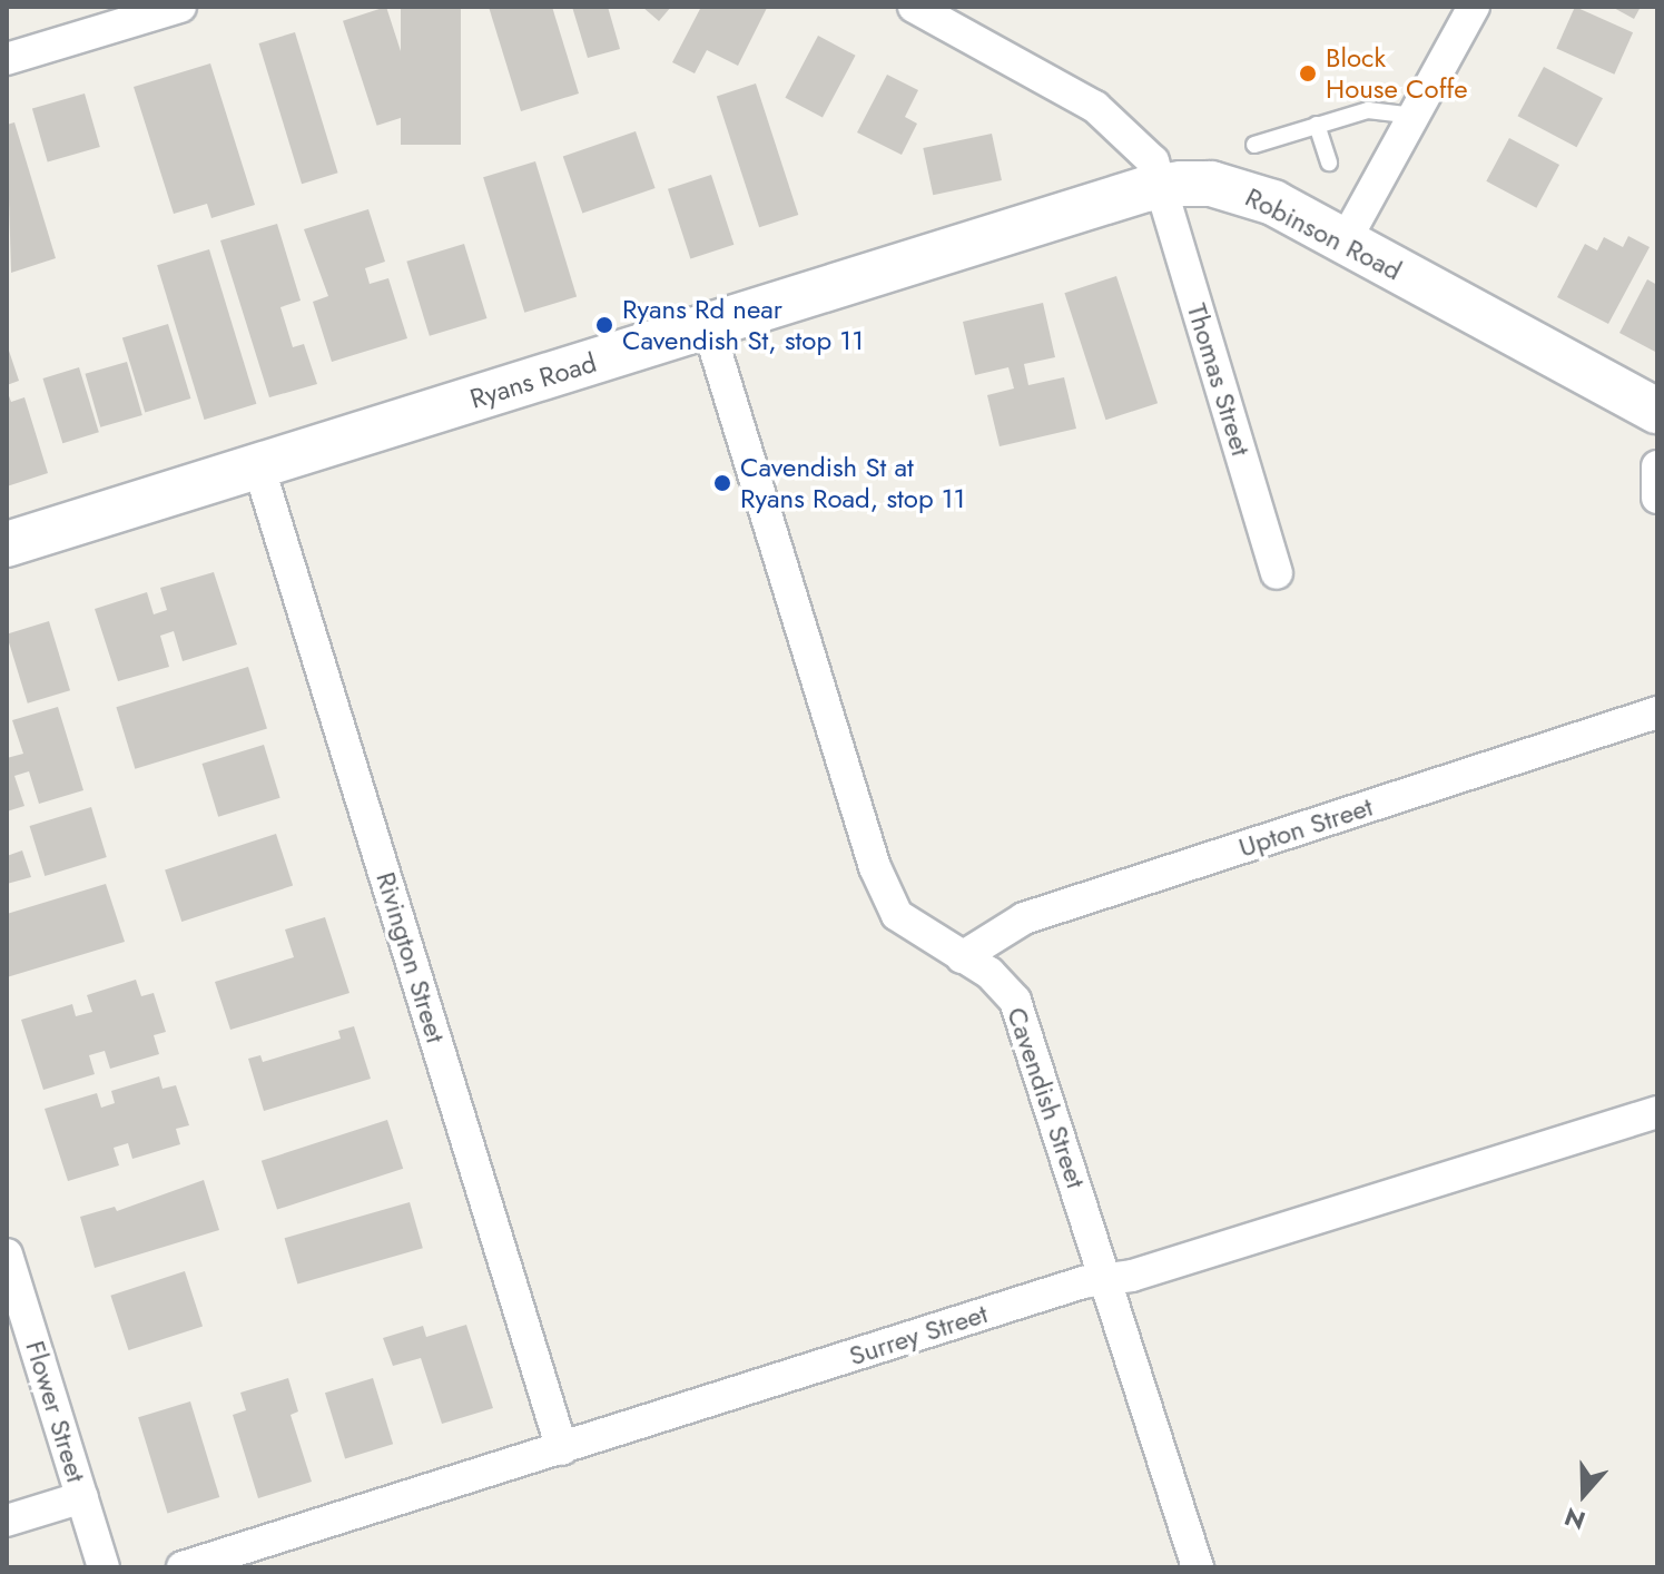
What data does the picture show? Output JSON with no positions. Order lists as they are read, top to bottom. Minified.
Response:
{"streets":{"street":["Robinson Road","Thomas Street","Ryans Road","Upton Street","Rivington Street","Cavendish Street","Surrey Street","Flower Street"]},"crossings":[["Robinson Road","Thomas Street"],["Robinson Road","Ryans Road"],["Thomas Street","Ryans Road"],["Ryans Road","Rivington Street"],["Ryans Road","Cavendish Street"],["Upton Street","Cavendish Street"],["Rivington Street","Surrey Street"],["Cavendish Street","Surrey Street"]],"places":["Block House Coffe","Ryans Rd near Cavendish St, stop 11","Cavendish St at Ryans Road, stop 11"],"north":"bottom"}
